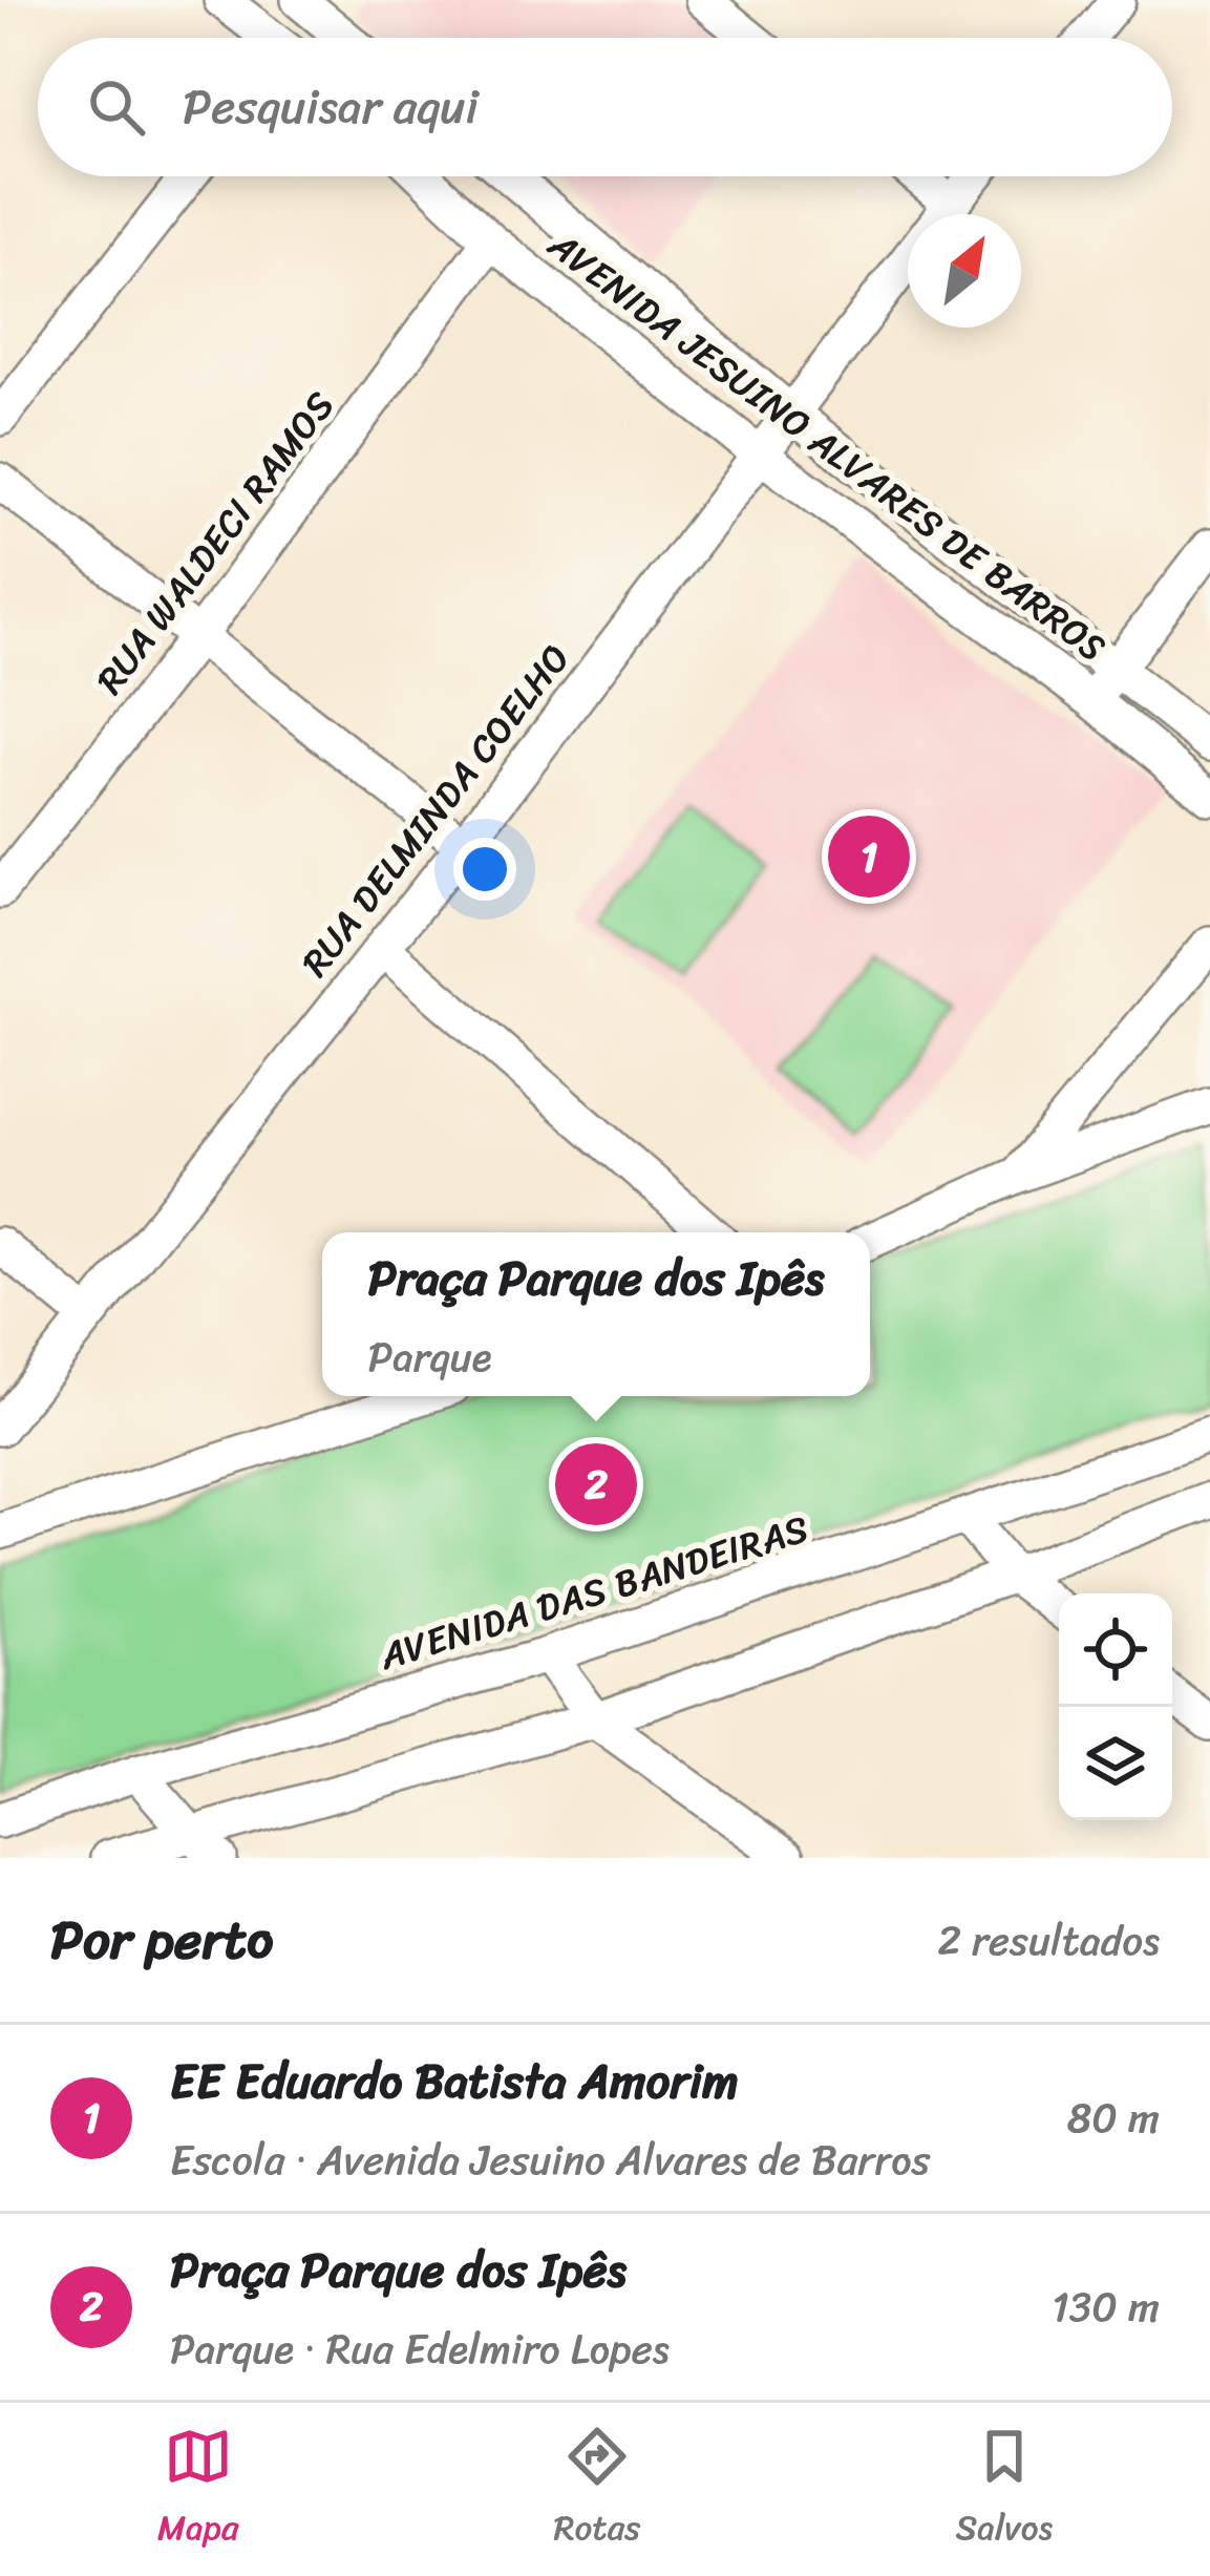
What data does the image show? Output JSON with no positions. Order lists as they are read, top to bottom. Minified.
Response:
{"streets":{"street":["AVENIDA JESUINO ALVARES DE BARROS","RUA WALDECI RAMOS","RUA DELMINDA COELHO","AVENIDA DAS BANDEIRAS"]},"crossings":[["AVENIDA JESUINO ALVARES DE BARROS","RUA WALDECI RAMOS"],["AVENIDA JESUINO ALVARES DE BARROS","RUA DELMINDA COELHO"]],"north":"top right","page":{"search":"Pesquisar aqui","pins":["1","2"],"popup":["Praça Parque dos Ipês","Parque"],"heading":["Por perto","2 resultados"],"list":[{"mark":"1","name":"EE Eduardo Batista Amorim","note":"Escola · Avenida Jesuino Alvares de Barros","value":"80 m"},{"mark":"2","name":"Praça Parque dos Ipês","note":"Parque · Rua Edelmiro Lopes","value":"130 m"}],"nav":["Mapa","Rotas","Salvos"]}}
